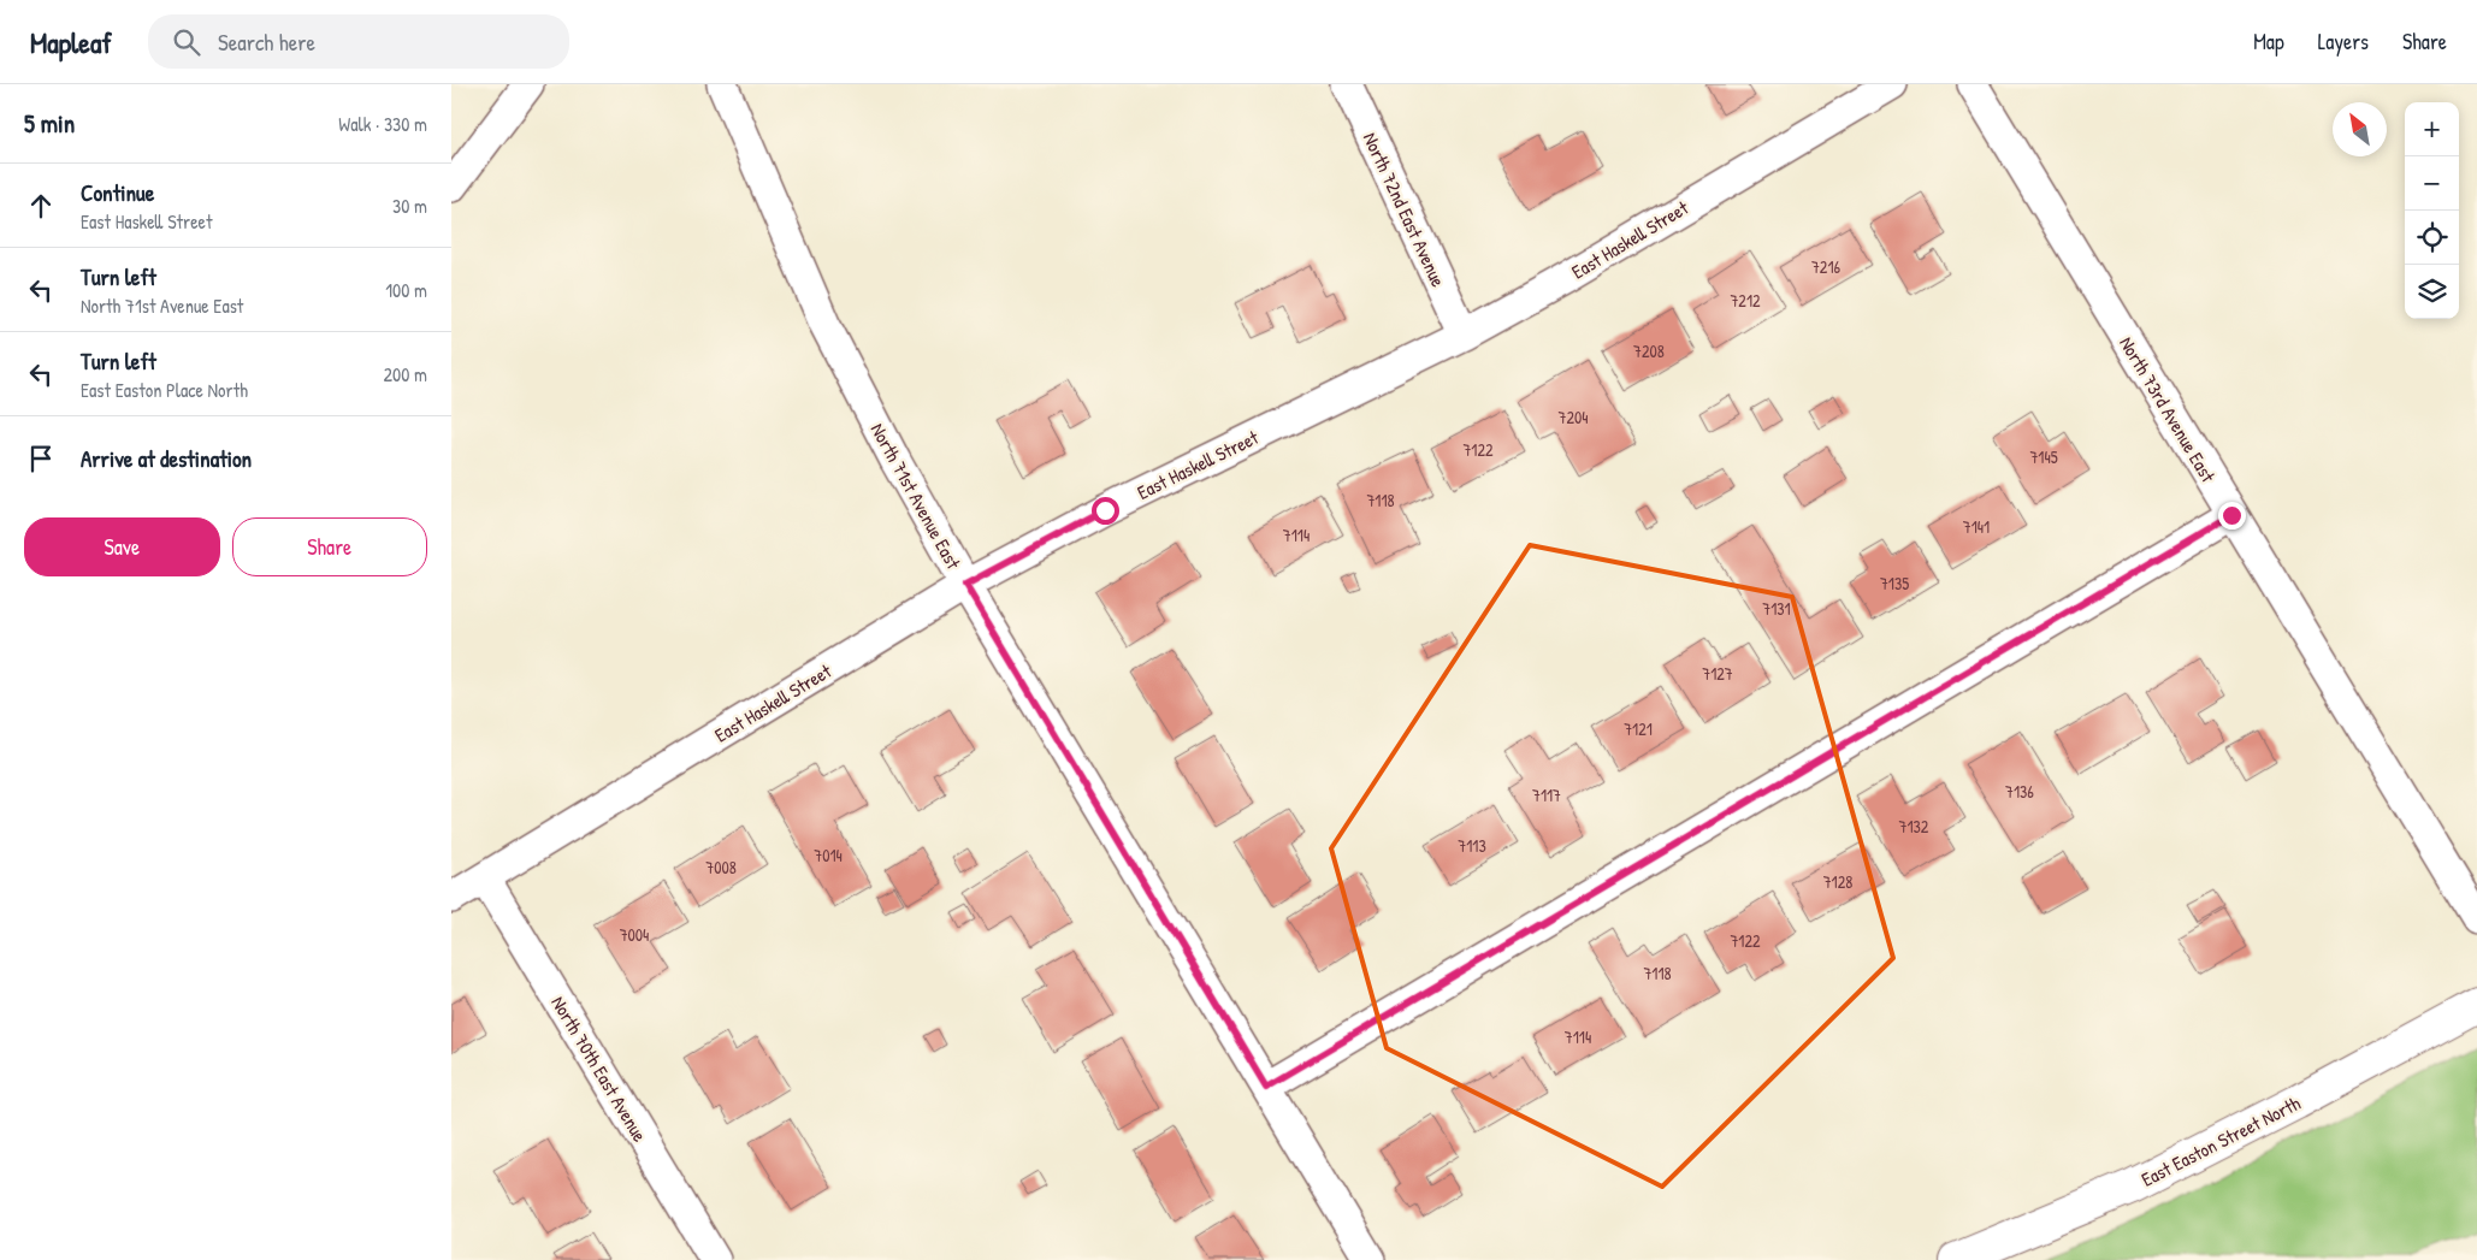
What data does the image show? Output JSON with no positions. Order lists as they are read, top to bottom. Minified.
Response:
{"streets":{"street":["North 72nd East Avenue","East Haskell Street","North 73rd Avenue East","North 71st Avenue East","North 70th East Avenue","East Easton Street North"]},"crossings":[["North 72nd East Avenue","East Haskell Street"],["East Haskell Street","North 71st Avenue East"],["East Haskell Street","North 70th East Avenue"]],"house_numbers":["7216","7212","7208","7204","7122","7145","7118","7141","7114","7135","7131","7127","7121","7136","7117","7132","7113","7014","7008","7128","7004","7122","7118","7114"],"north":"top left","page":{"header":"Mapleaf","search":"Search here","nav":["Map","Layers","Share"],"heading":["5 min","Walk · 330 m"],"map_buttons":["+","−"],"list":[["Continue","East Haskell Street","30 m"],["Turn left","North 71st Avenue East","100 m"],["Turn left","East Easton Place North","200 m"],"Arrive at destination"],"buttons":["Save","Share"]}}
